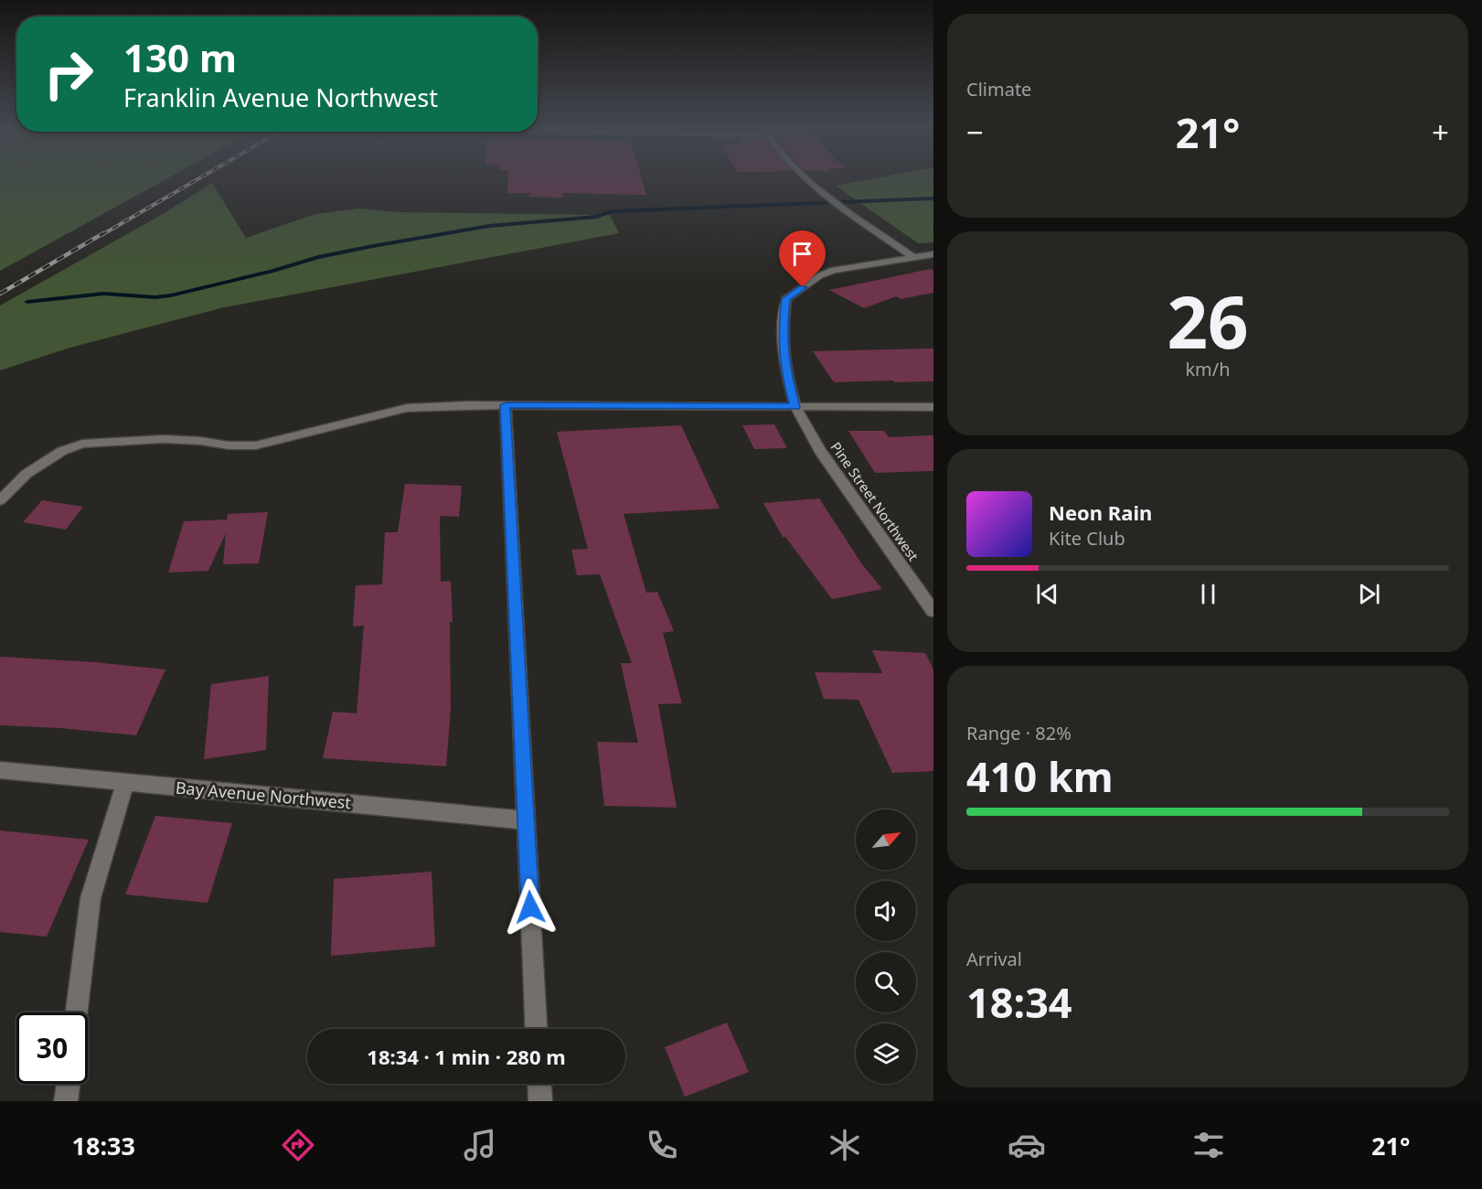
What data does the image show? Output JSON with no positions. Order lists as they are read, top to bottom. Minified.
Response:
{"streets":{"street":["Pine Street Northwest","Bay Avenue Northwest"]},"north":"top right","page":{"tile":["Climate",["26","km/h"],["Range · 82%","410 km"],["Arrival","18:34"]],"turn":["130 m","Franklin Avenue Northwest"],"heat":["−","21°","+"],"song":["Neon Rain","Kite Club"],"limit":"30","trip":"18:34 · 1 min · 280 m","tabs":["18:33","21°"]}}
